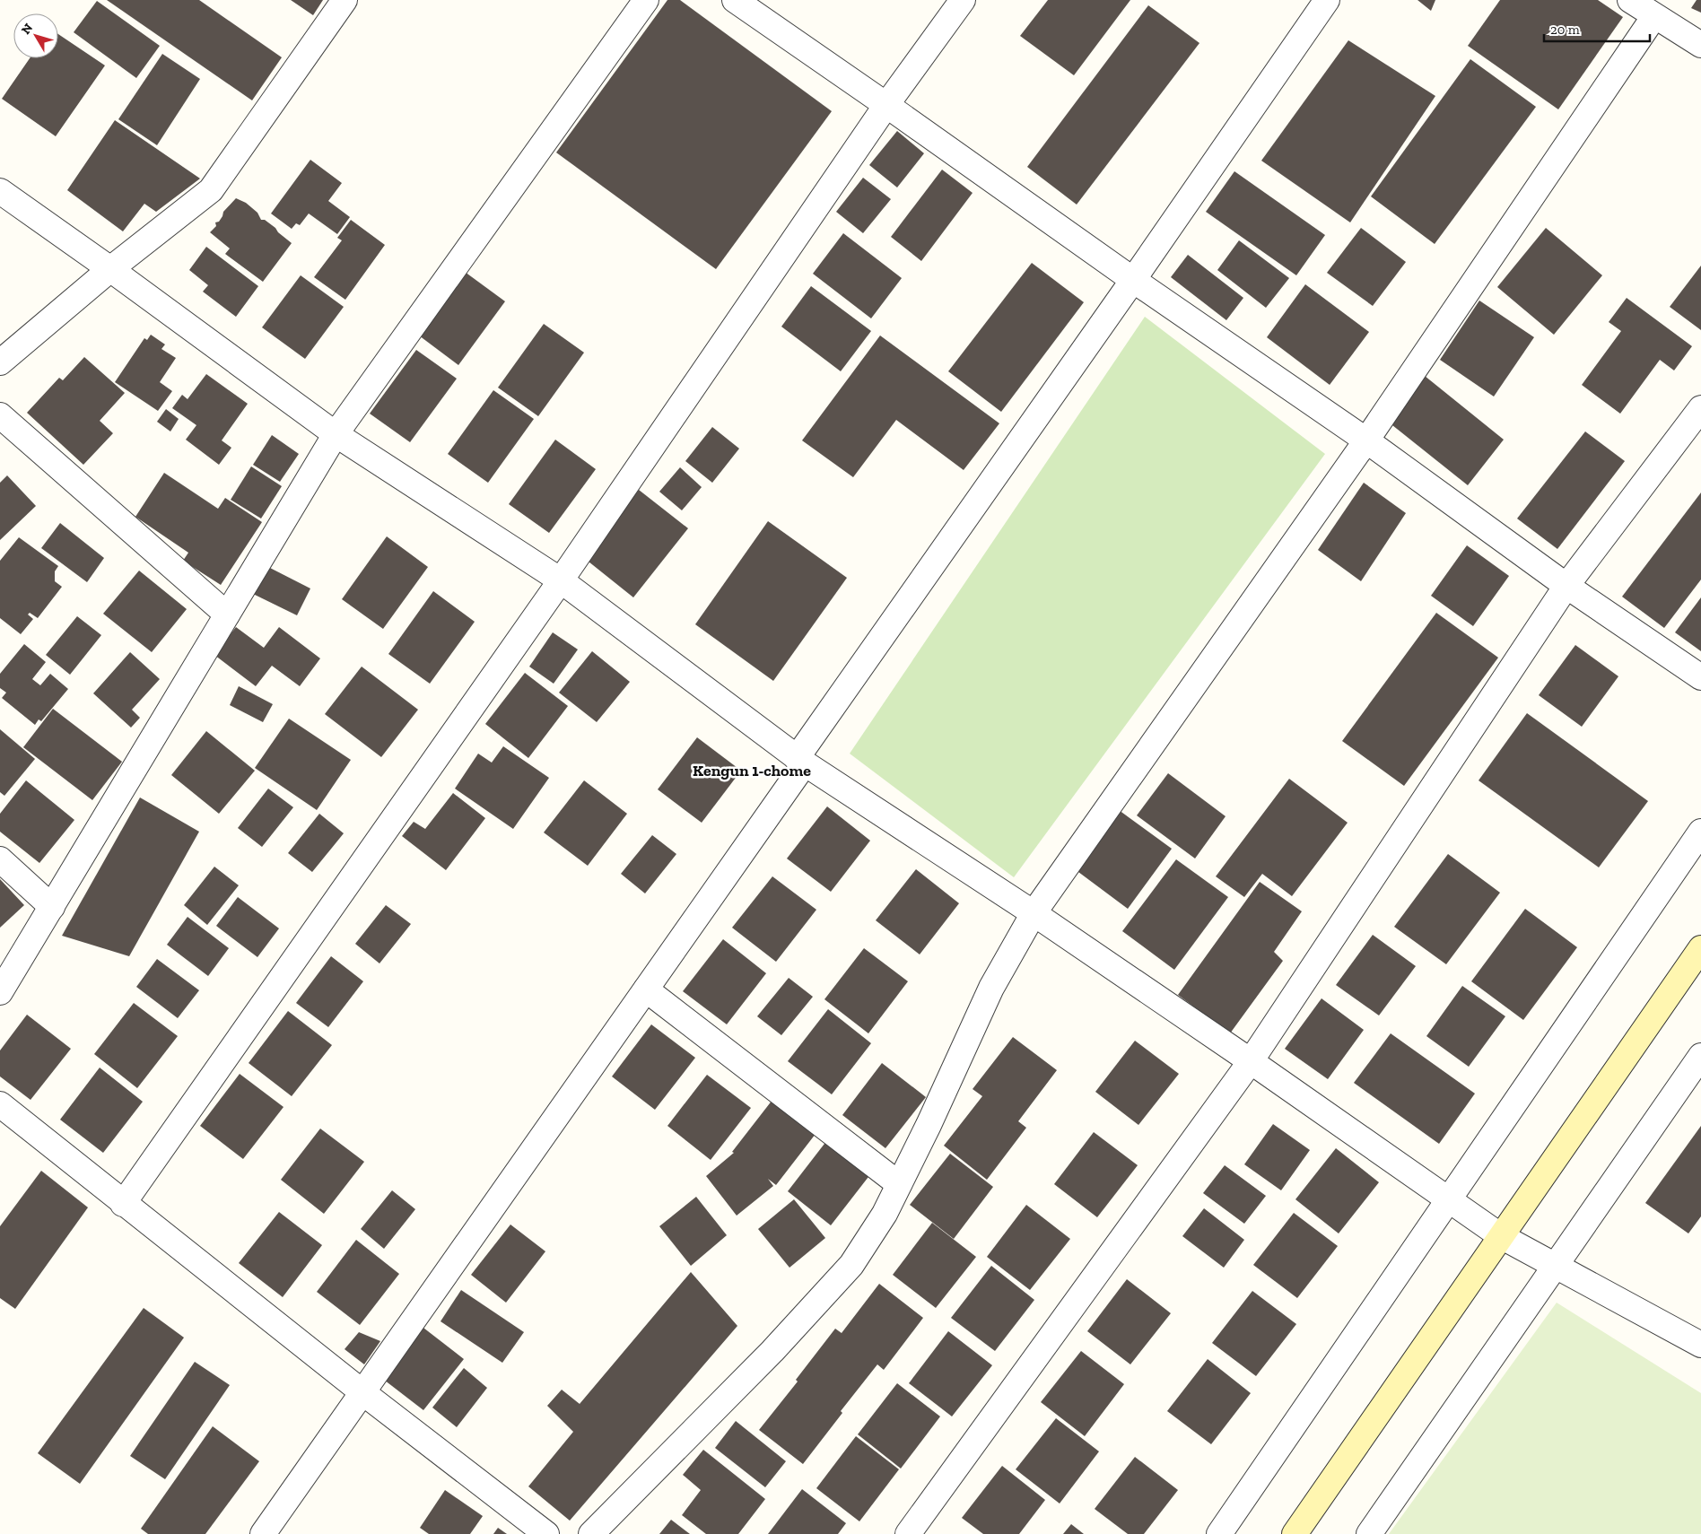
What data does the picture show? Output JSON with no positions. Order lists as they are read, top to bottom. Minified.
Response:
{"districts":["Kengun 1-chome"],"scale_bar":"20 m","north":"top left"}
